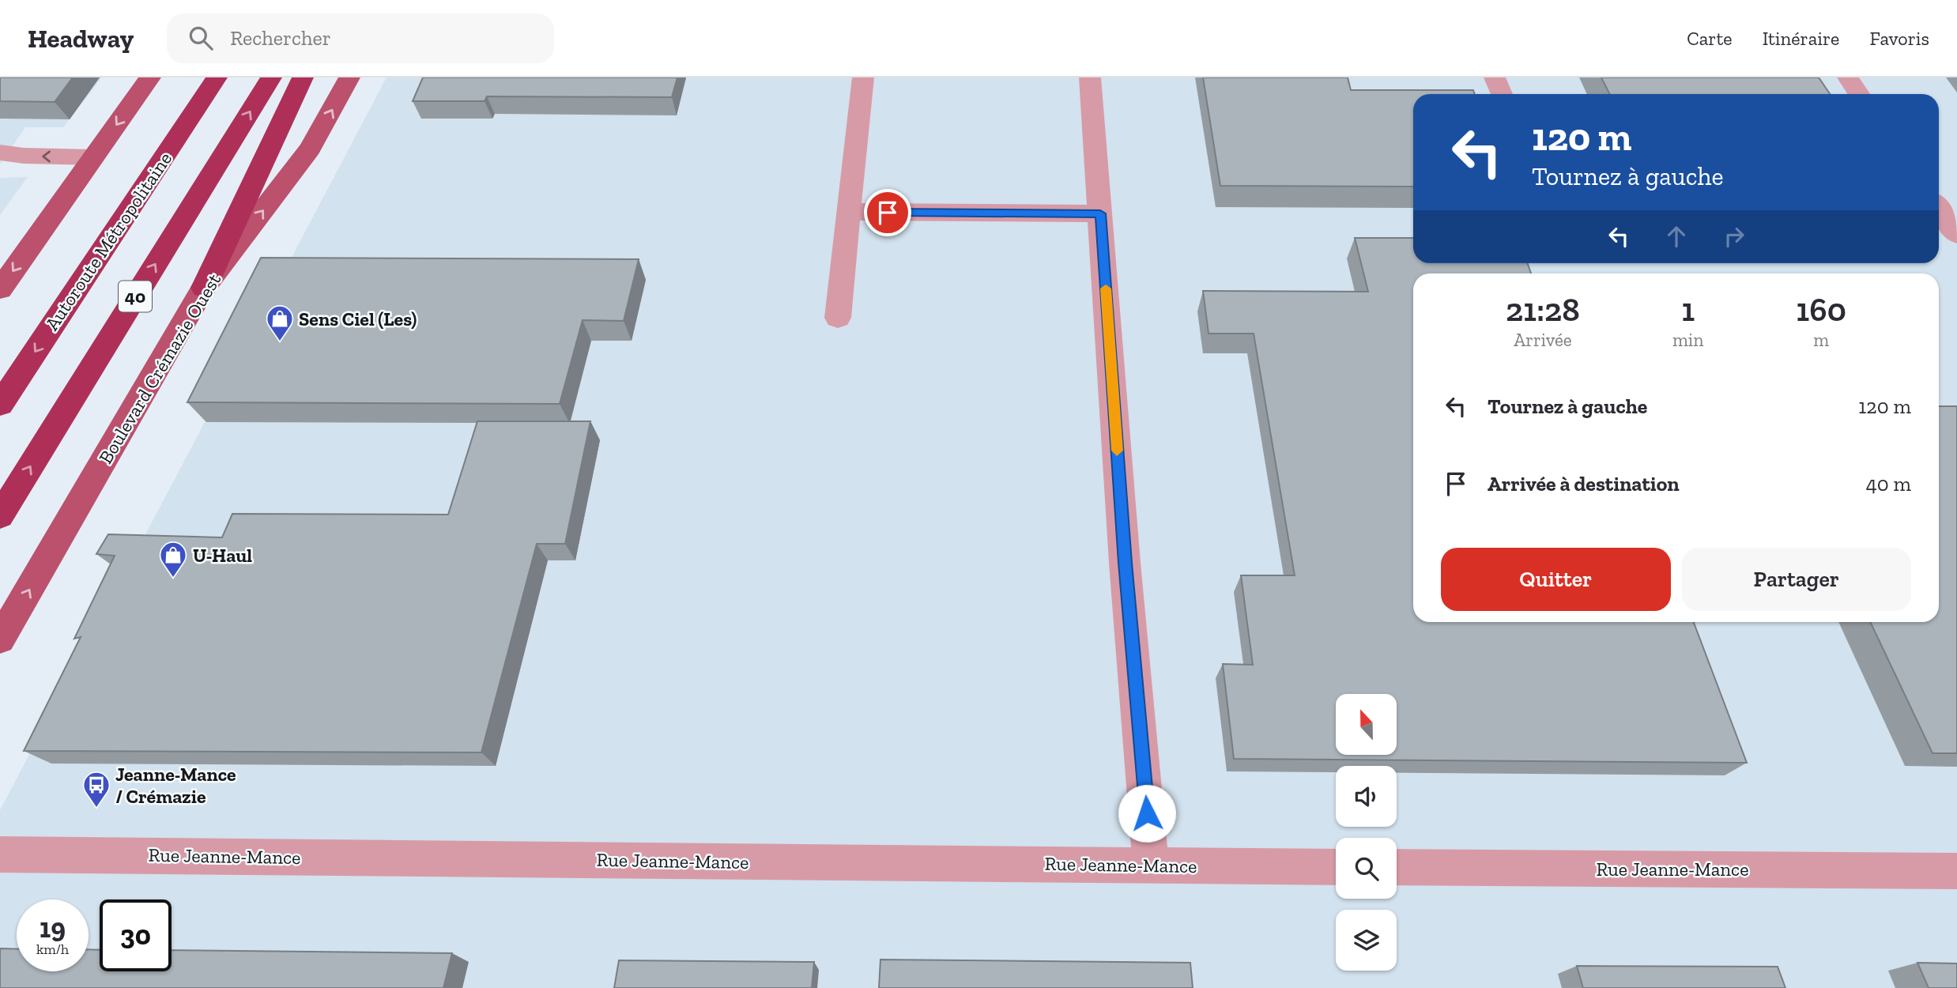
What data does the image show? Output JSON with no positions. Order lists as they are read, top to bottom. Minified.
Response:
{"streets":{"highway":["Autoroute Métropolitaine","40"],"main road":["Boulevard Crémazie Ouest"],"street":["Rue Jeanne-Mance"]},"places":{"shop":["Sens Ciel (Les)","U-Haul"],"bus stop":["Jeanne-Mance / Crémazie"]},"north":"top","page":{"header":"Headway","search":"Rechercher","nav":["Carte","Itinéraire","Favoris"],"turn":["120 m","Tournez à gauche"],"eta":["21:28","Arrivée","1","min","160","m"],"list":[{"name":"Tournez à gauche","value":"120 m"},{"name":"Arrivée à destination","value":"40 m"}],"buttons":["Quitter","Partager"],"speed":"19 km/h","limit":"30"}}
